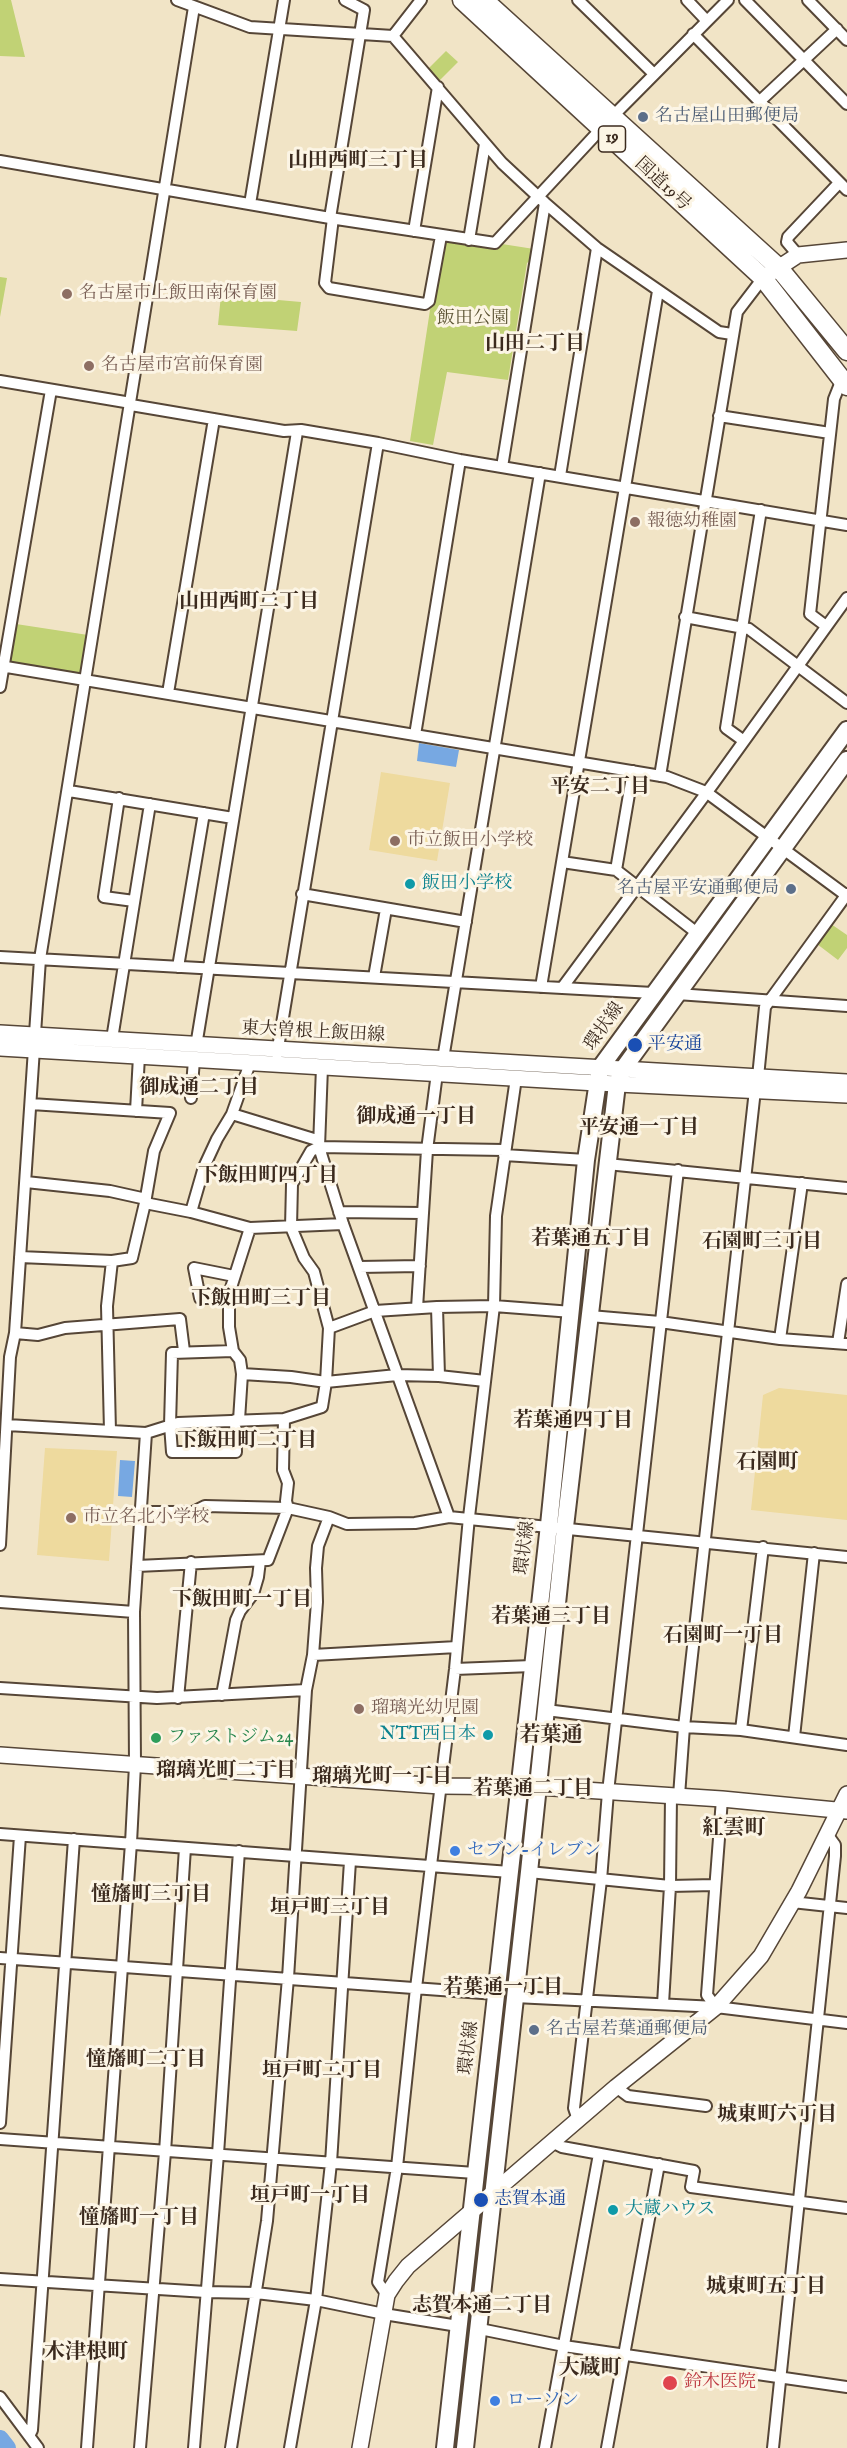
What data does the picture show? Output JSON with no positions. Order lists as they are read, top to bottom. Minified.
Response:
{"streets":{"highway":["19","国道19号"],"main road":["環状線"],"street":["東大曽根上飯田線"]},"crossings":[["環状線","東大曽根上飯田線"]],"districts":["山田西町三丁目","山田二丁目","山田西町二丁目","平安二丁目","御成通二丁目","御成通一丁目","平安通一丁目","下飯田町四丁目","若葉通五丁目","石園町三丁目","下飯田町三丁目","若葉通四丁目","下飯田町二丁目","石園町","下飯田町一丁目","若葉通三丁目","石園町一丁目","若葉通","瑠璃光町二丁目","瑠璃光町一丁目","若葉通二丁目","紅雲町","憧旛町三丁目","垣戸町三丁目","若葉通一丁目","憧旛町二丁目","垣戸町二丁目","城東町六丁目","垣戸町一丁目","憧旛町一丁目","城東町五丁目","志賀本通二丁目","木津根町","大蔵町"],"parks":["飯田公園"],"places":["名古屋山田郵便局","名古屋市上飯田南保育園","名古屋市宮前保育園","報徳幼稚園","市立飯田小学校","飯田小学校","名古屋平安通郵便局","平安通","市立名北小学校","瑠璃光幼児園","NTT西日本","ファストジム24","セブン-イレブン","名古屋若葉通郵便局","志賀本通","大蔵ハウス","鈴木医院","ローソン"]}
